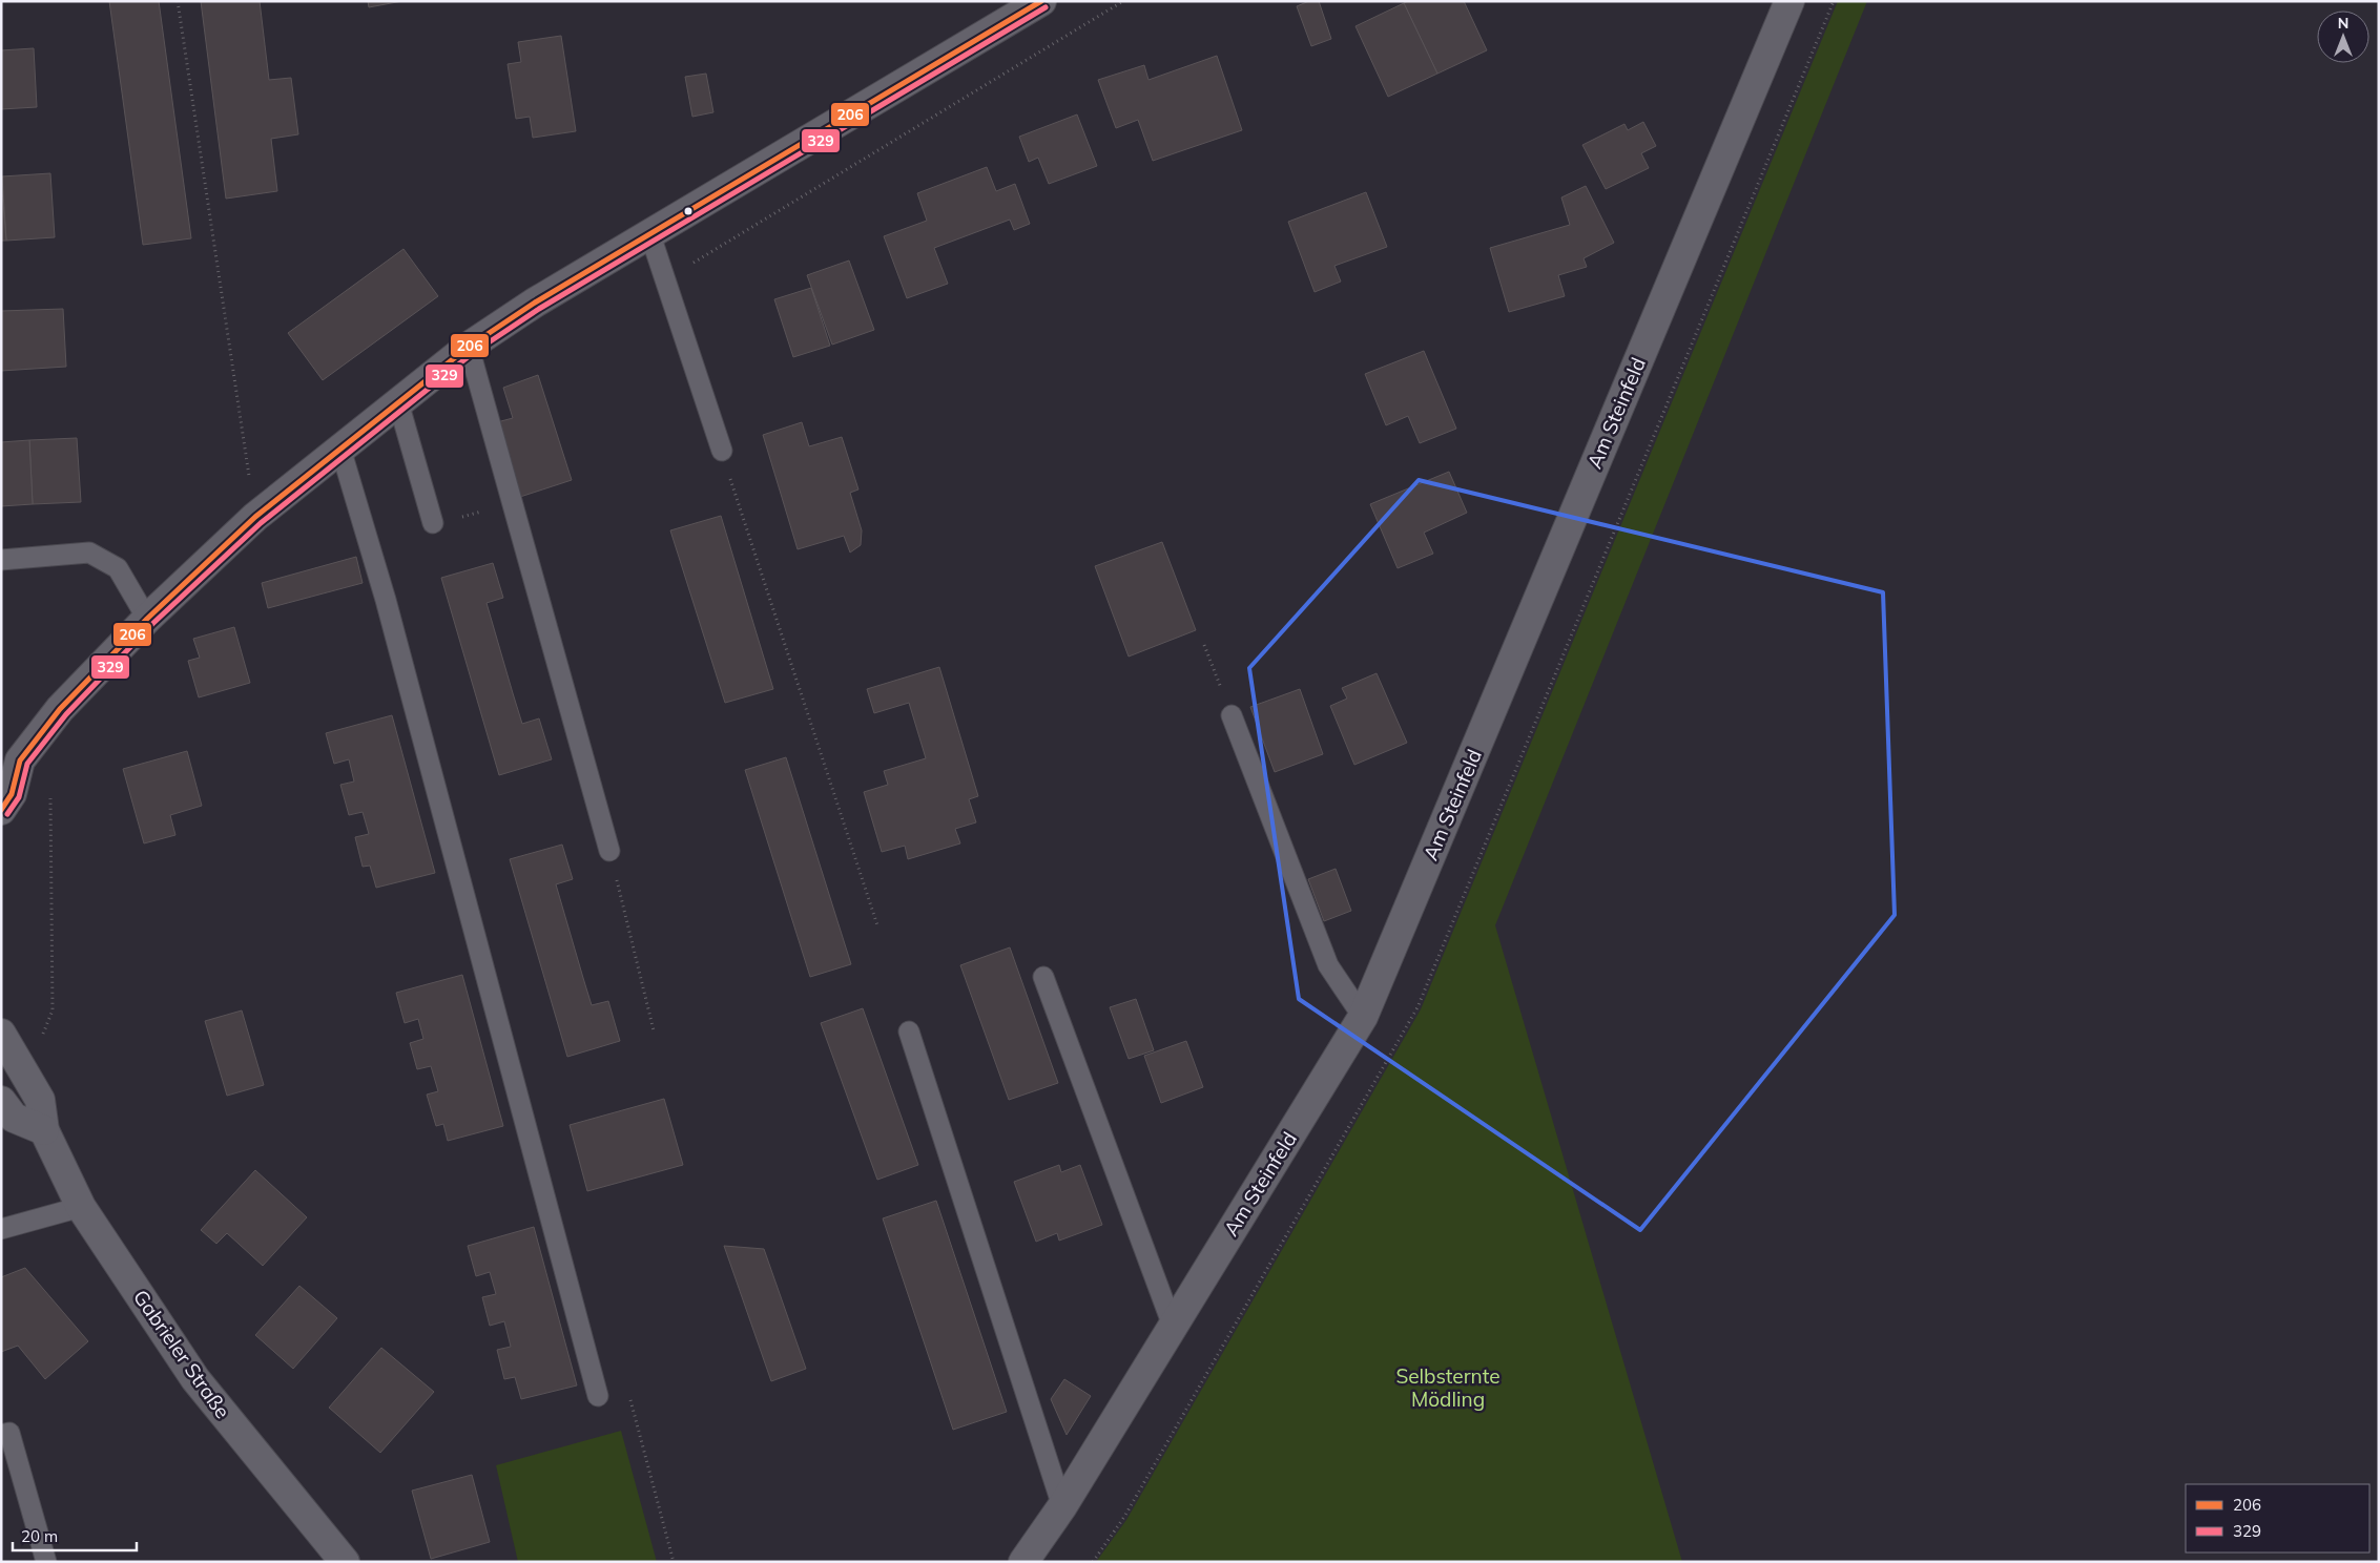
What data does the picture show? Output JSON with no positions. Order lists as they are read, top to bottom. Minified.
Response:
{"streets":{"street":["Am Steinfeld","Gabrieler Straße"]},"parks":["Selbsternte Mödling"],"lines":["transit line 206","transit line 329"],"legend":["206","329"],"scale_bar":"20 m","north":"top"}
